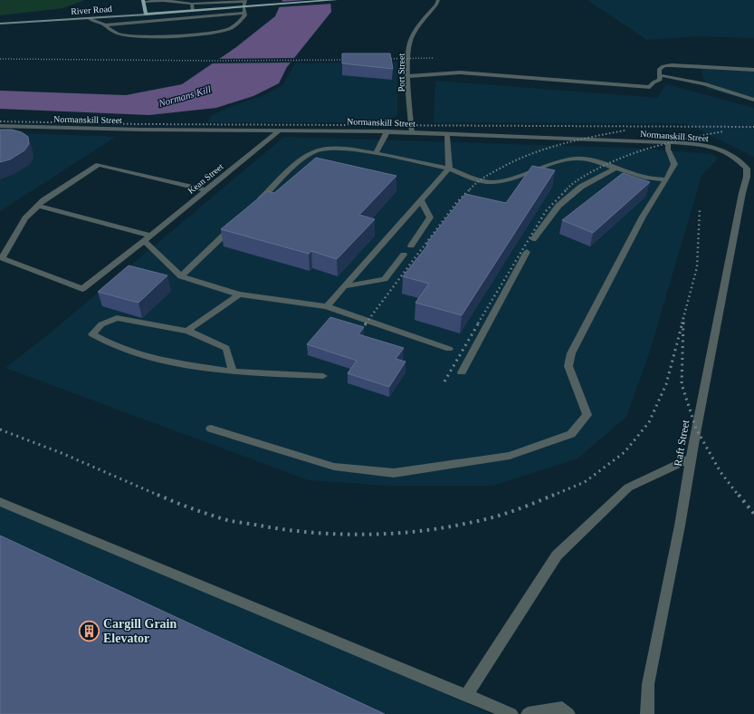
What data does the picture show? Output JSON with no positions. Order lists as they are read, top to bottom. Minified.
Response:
{"streets":{"main road":["River Road"],"street":["Port Street","Normanskill Street","Kean Street","Raft Street"]},"crossings":[["Port Street","Normanskill Street"],["Normanskill Street","Kean Street"],["Normanskill Street","Raft Street"]],"water":["Normans Kill"],"places":{"building":["Cargill Grain Elevator"]}}
